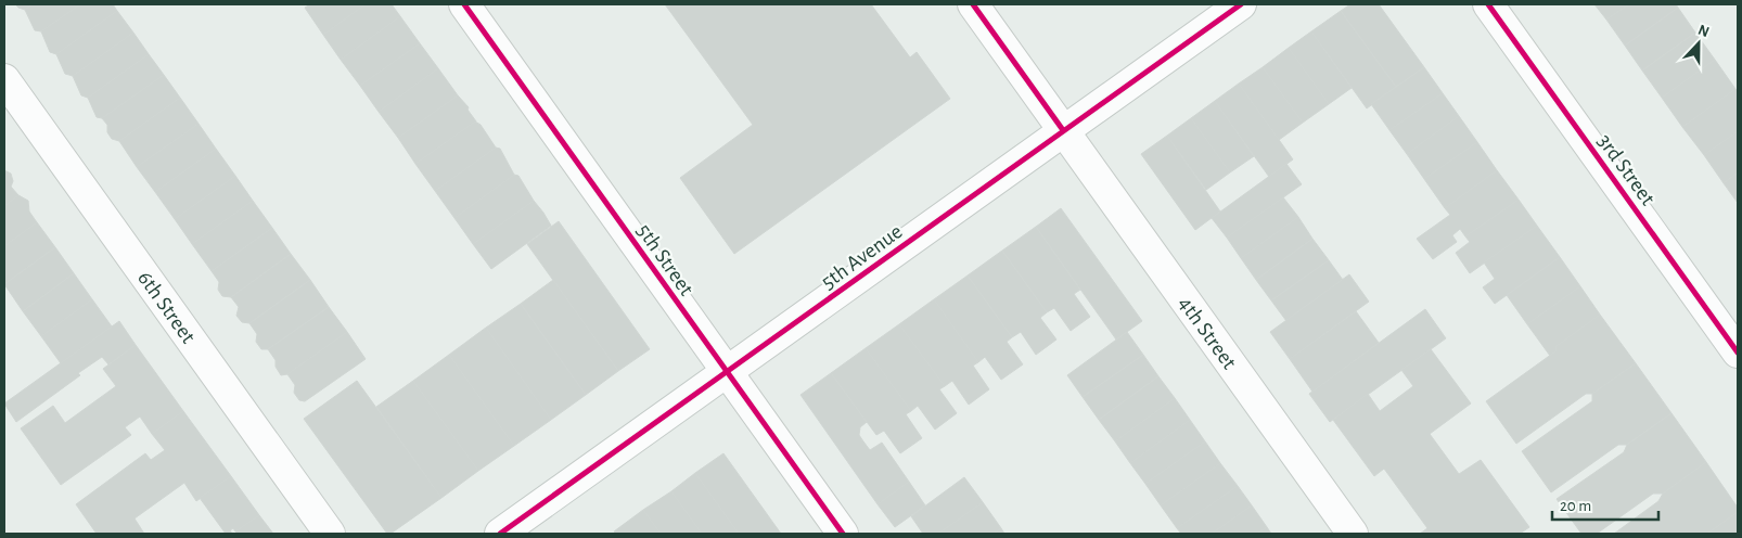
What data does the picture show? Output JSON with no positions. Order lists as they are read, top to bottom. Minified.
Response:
{"streets":{"street":["3rd Street","5th Avenue","5th Street","6th Street","4th Street"]},"crossings":[["5th Avenue","5th Street"],["5th Avenue","4th Street"]],"scale_bar":"20 m","north":"top"}
